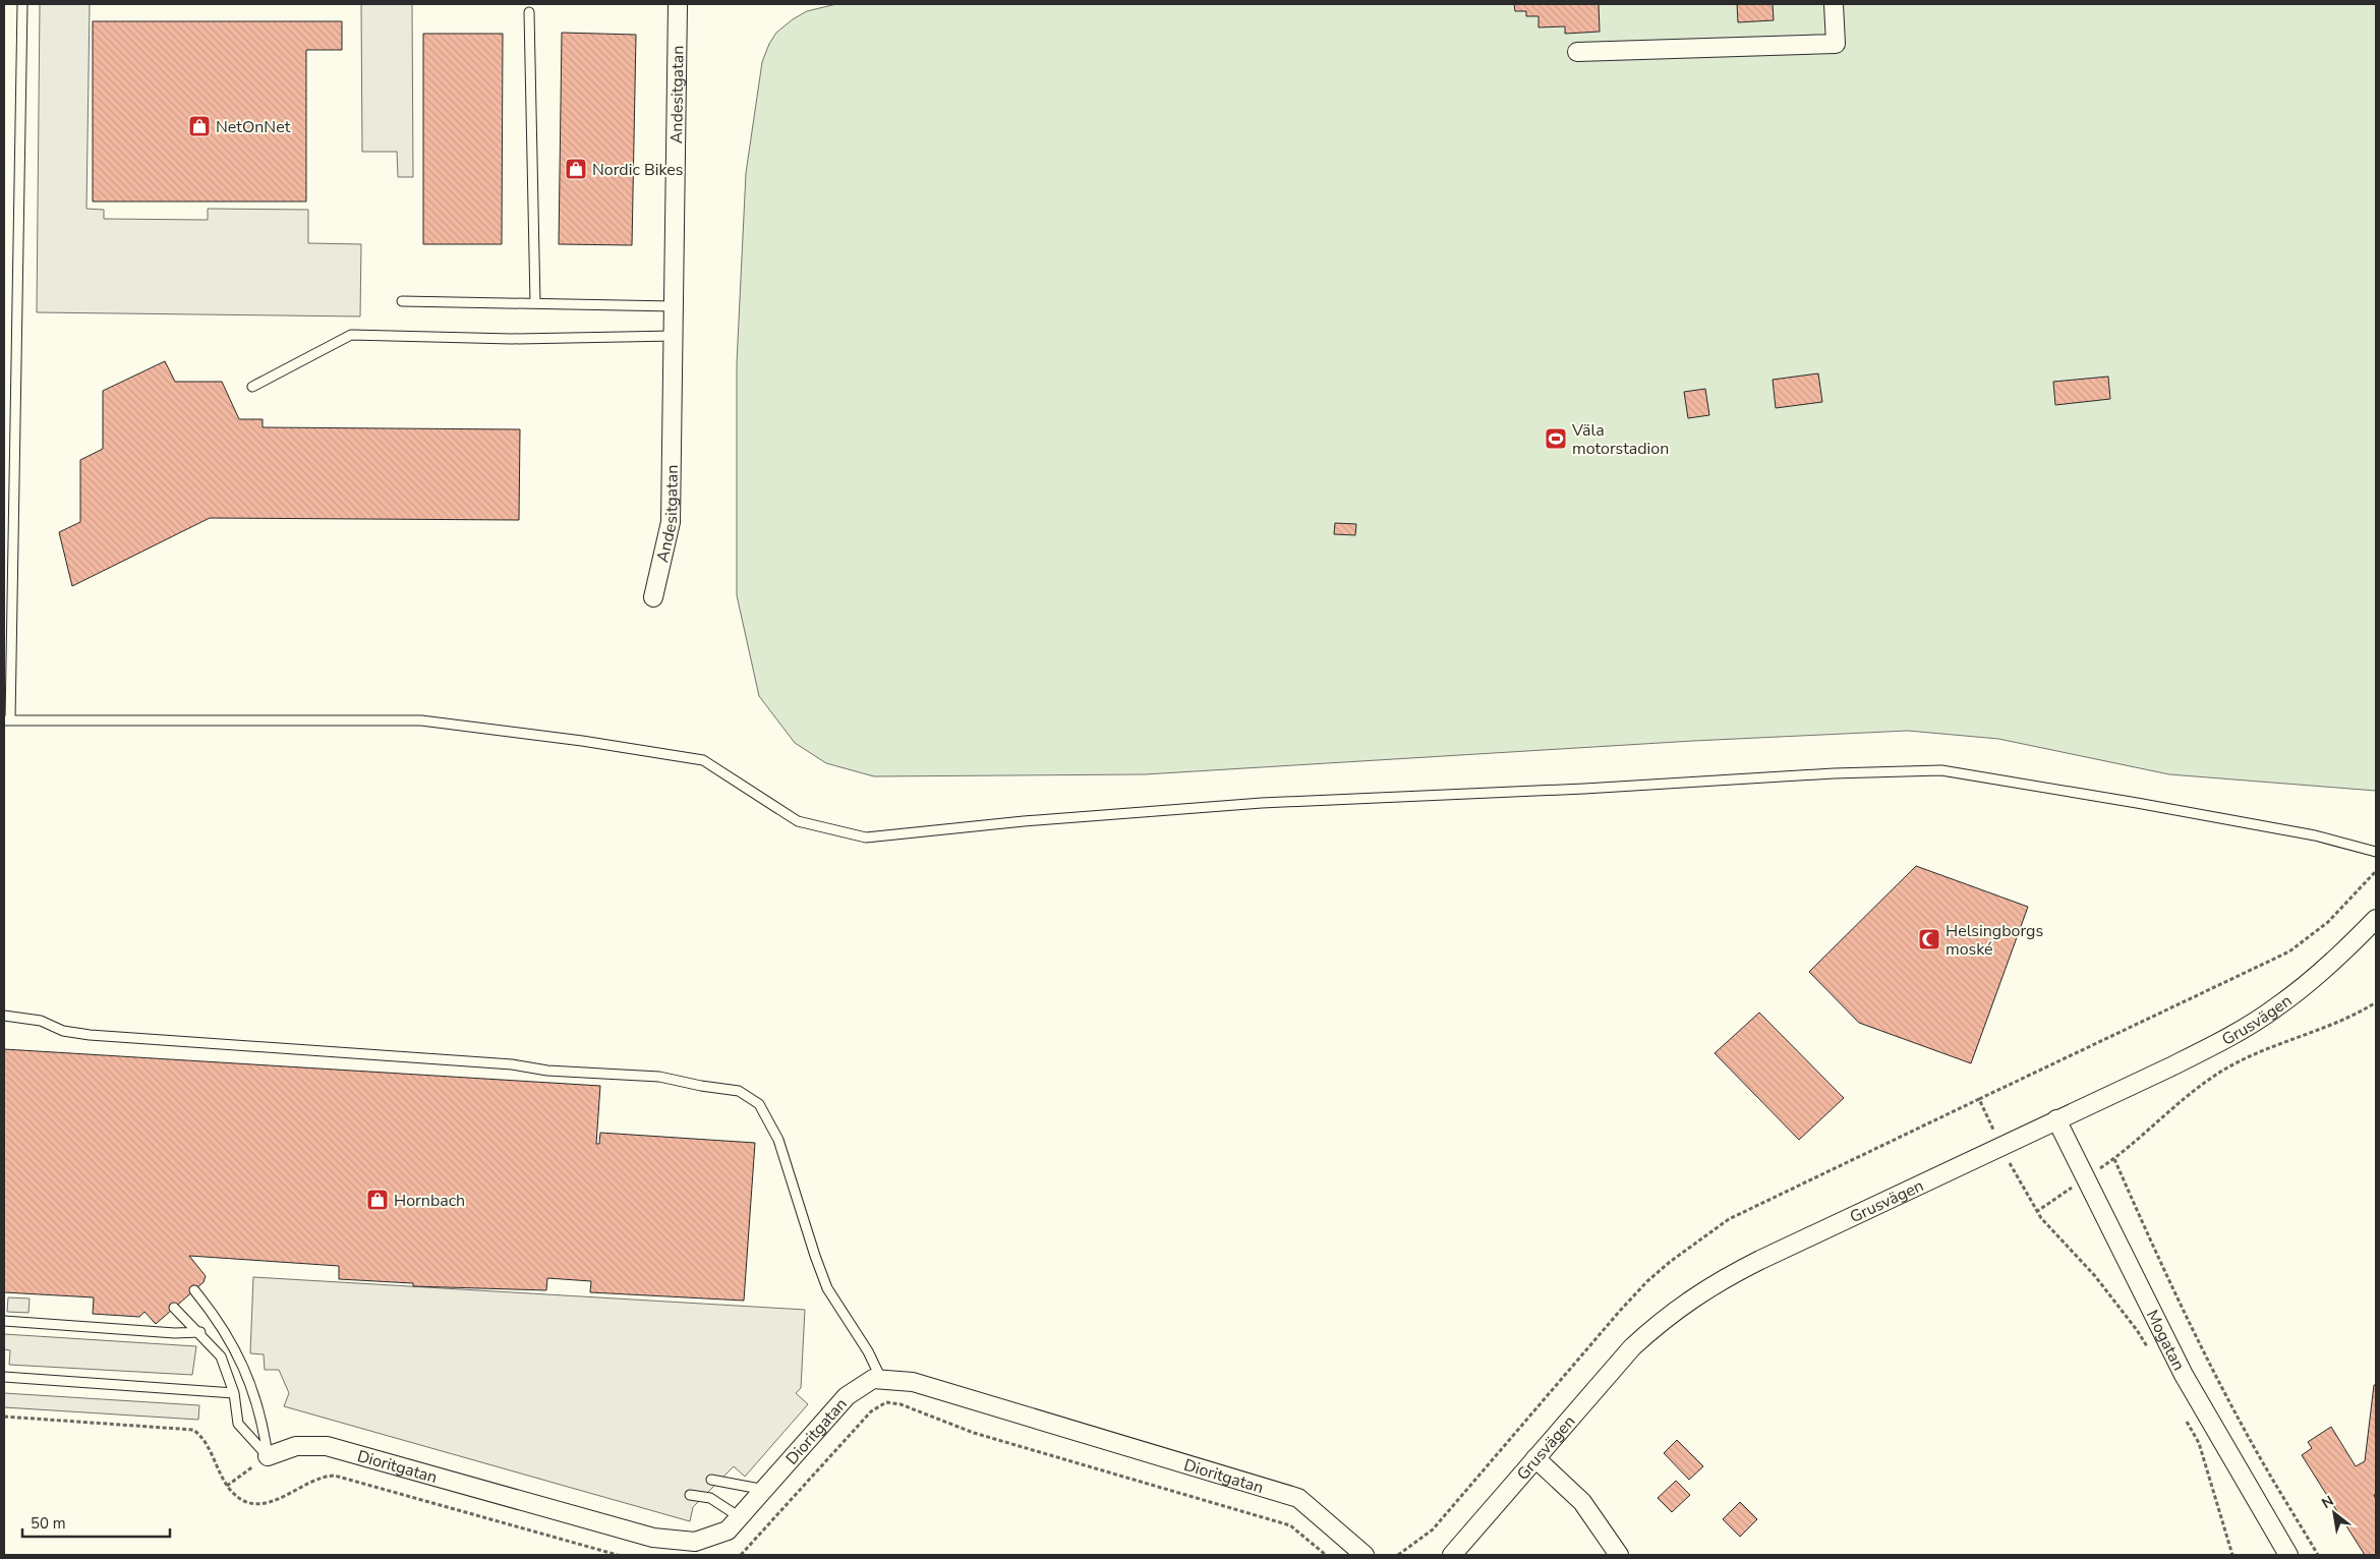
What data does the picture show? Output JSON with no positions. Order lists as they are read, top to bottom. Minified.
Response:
{"streets":{"street":["Andesitgatan","Grusvägen","Mogatan","Dioritgatan"]},"crossings":[["Grusvägen","Mogatan"]],"places":{"shop":["NetOnNet","Nordic Bikes","Hornbach"],"sports":["Väla motorstadion"],"mosque":["Helsingborgs moské"]},"scale_bar":"50 m","north":"top left"}
